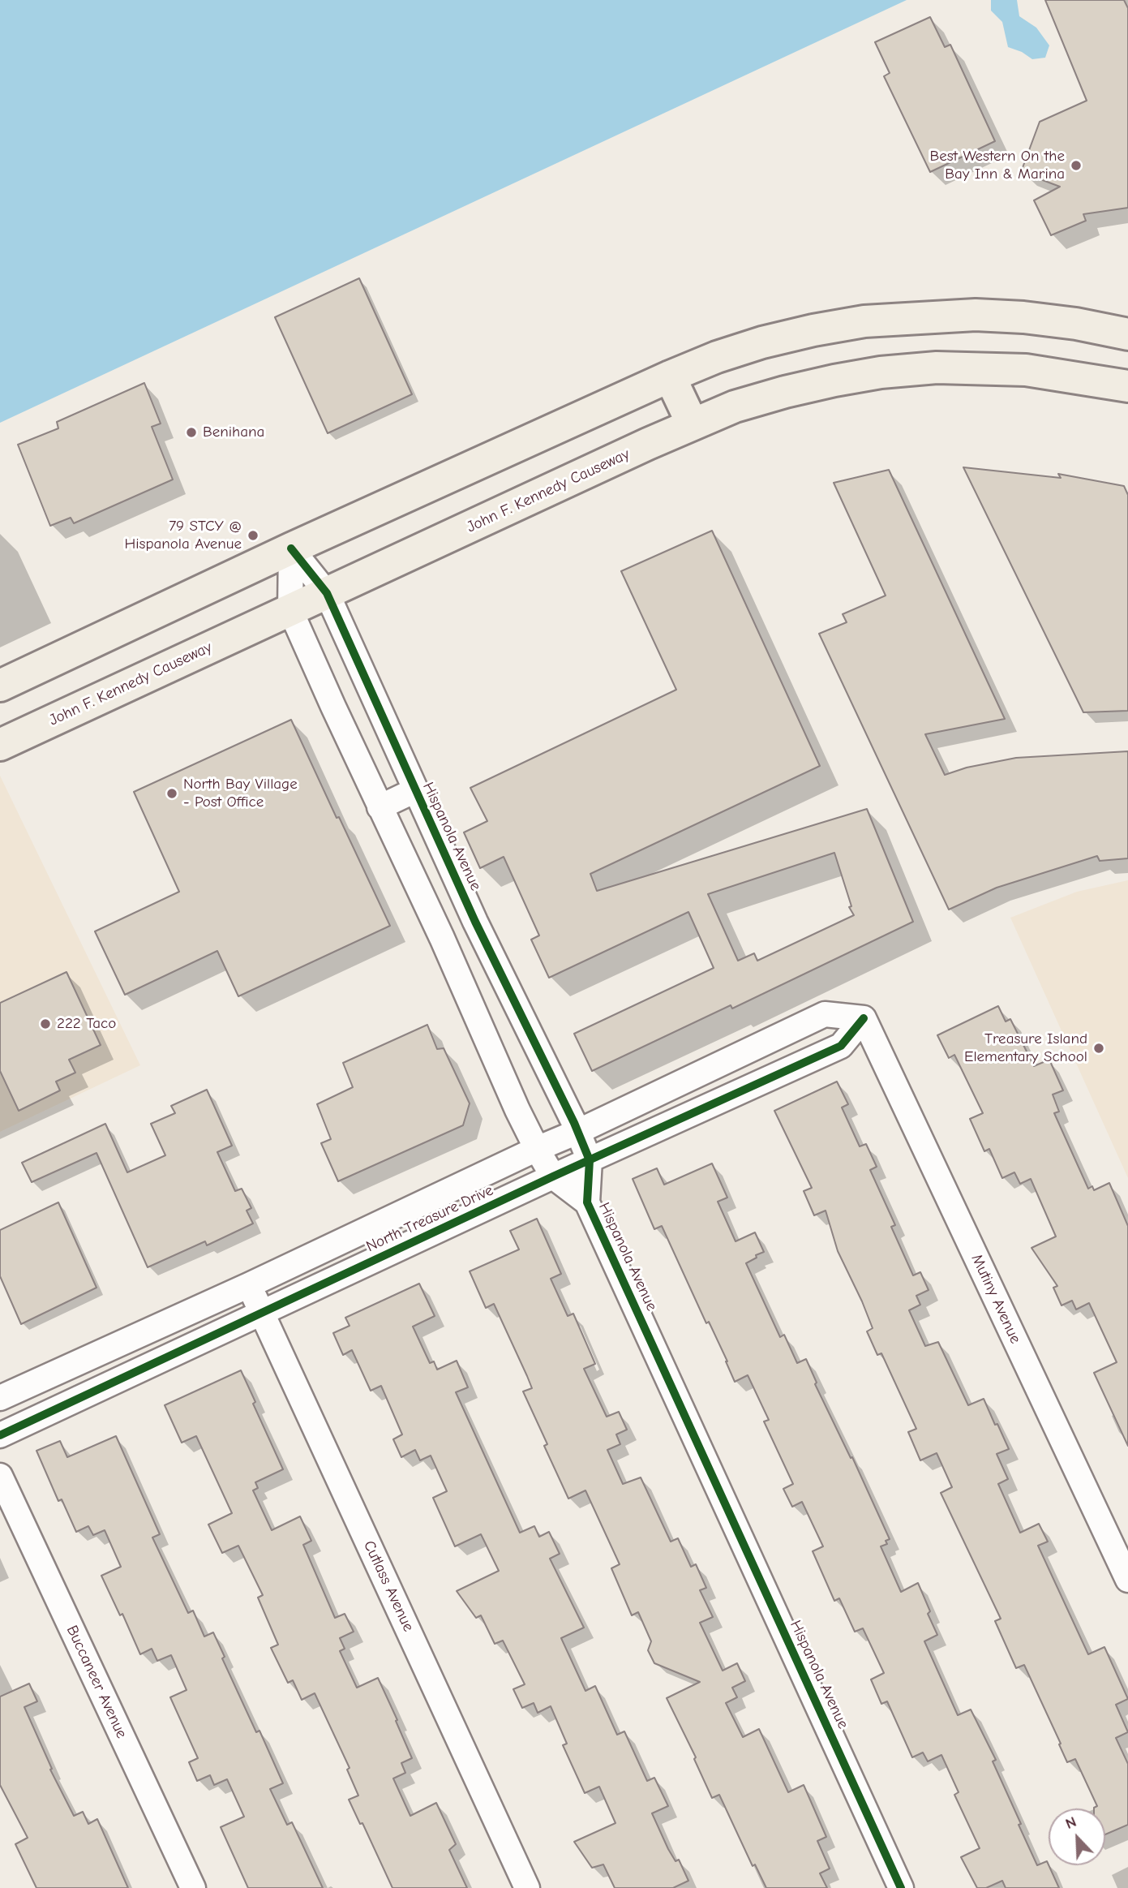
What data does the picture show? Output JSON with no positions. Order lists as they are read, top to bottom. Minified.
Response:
{"streets":{"main road":["John F. Kennedy Causeway"],"street":["Hispanola Avenue","North Treasure Drive","Mutiny Avenue","Cutlass Avenue","Buccaneer Avenue"]},"crossings":[["John F. Kennedy Causeway","Hispanola Avenue"],["Hispanola Avenue","North Treasure Drive"],["North Treasure Drive","Mutiny Avenue"],["North Treasure Drive","Cutlass Avenue"]],"places":["Best Western On the Bay Inn & Marina","Benihana","79 STCY @ Hispanola Avenue","North Bay Village - Post Office","222 Taco","Treasure Island Elementary School"],"north":"top left"}
